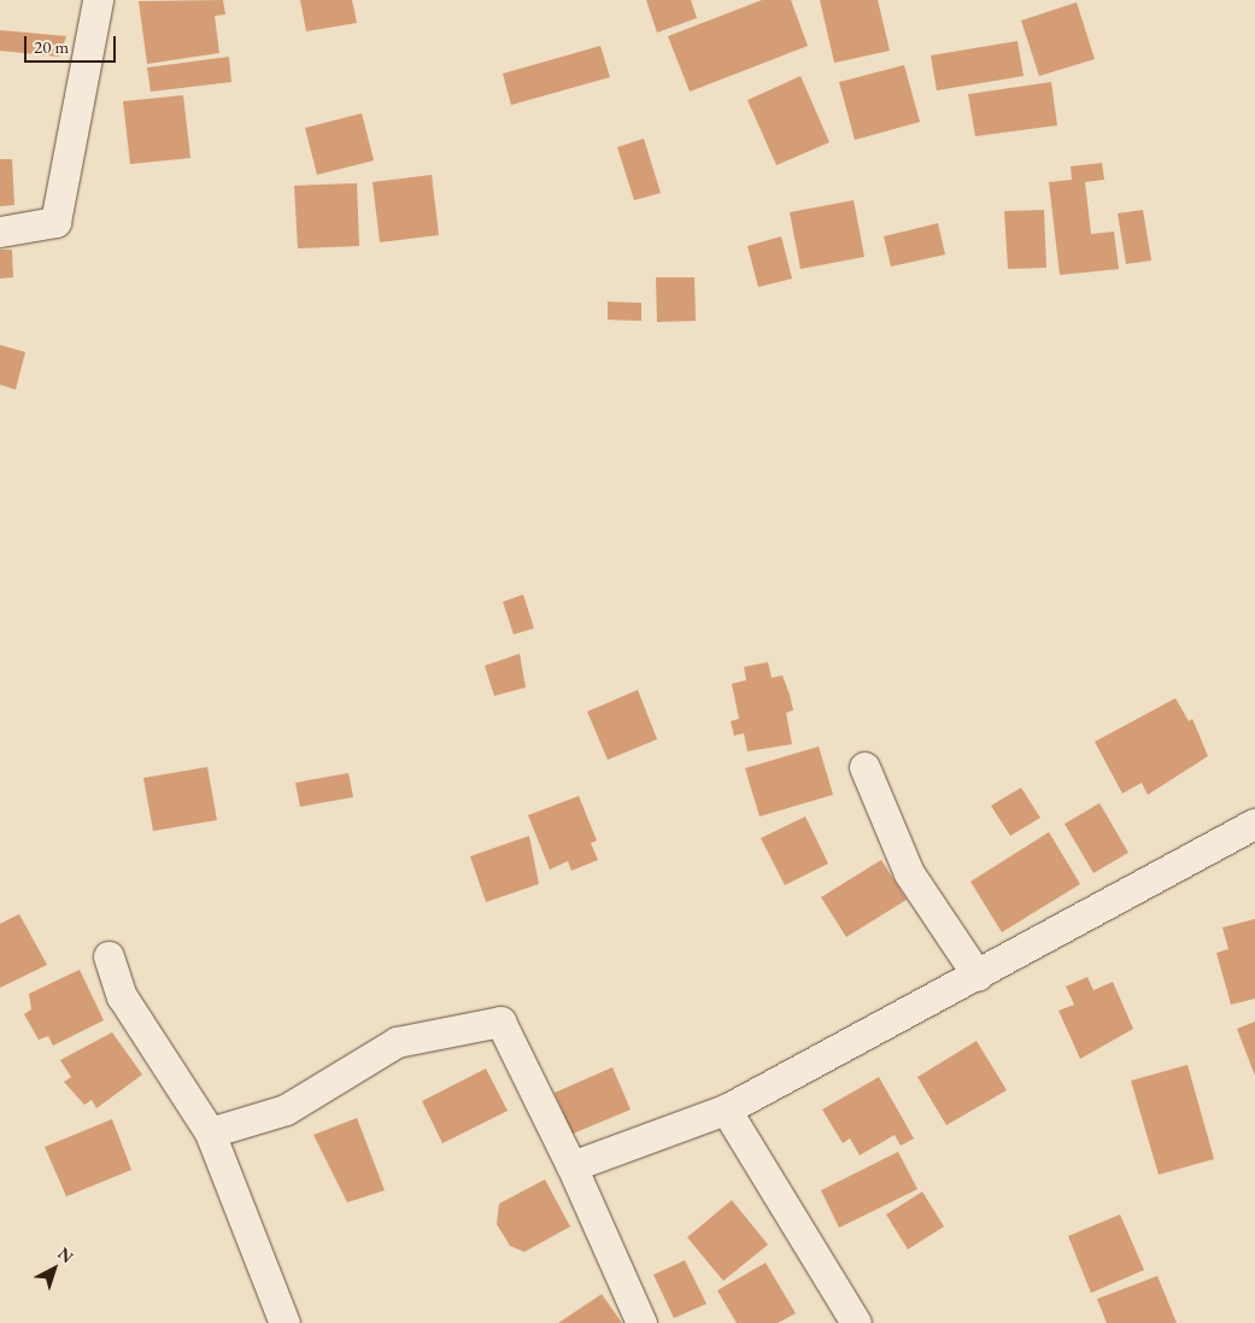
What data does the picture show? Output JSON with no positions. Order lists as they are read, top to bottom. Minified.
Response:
{"scale_bar":"20 m","north":"top right"}
